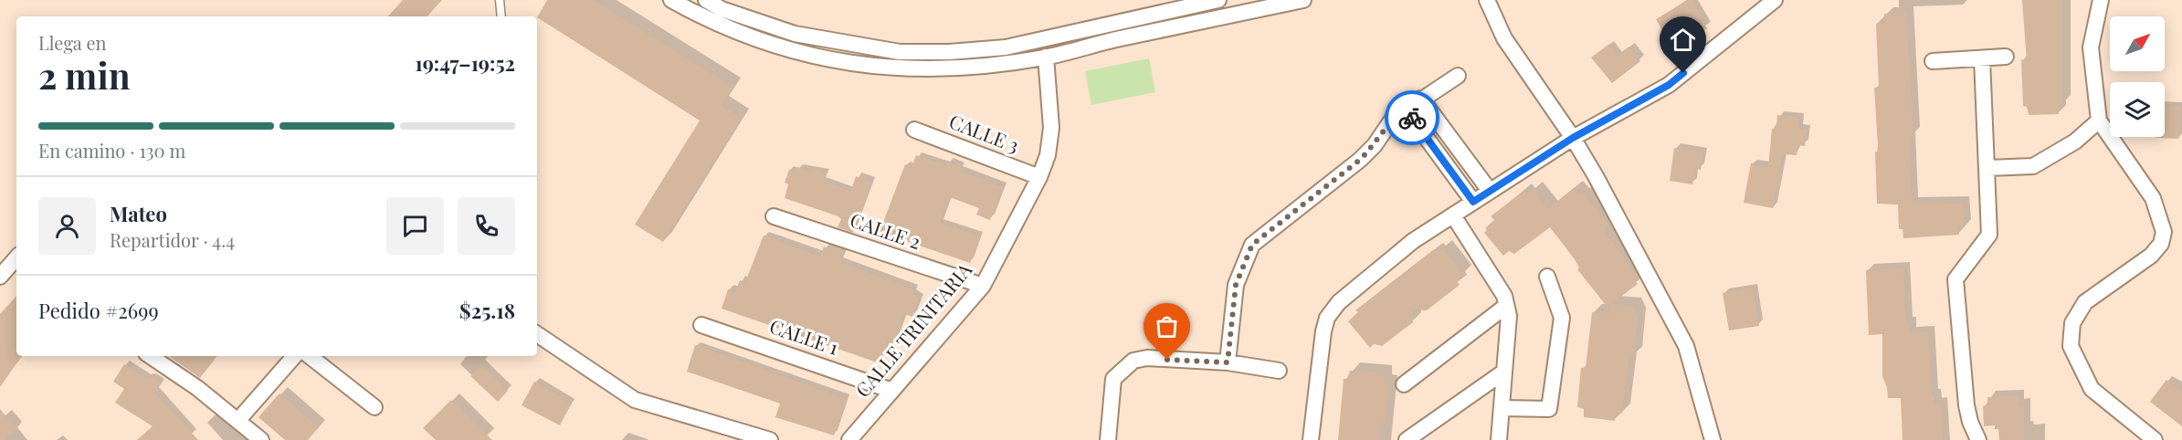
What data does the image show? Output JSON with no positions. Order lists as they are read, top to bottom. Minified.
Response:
{"streets":{"street":["CALLE 3","CALLE 2","CALLE TRINITARIA","CALLE 1"]},"crossings":[["CALLE 3","CALLE TRINITARIA"],["CALLE 2","CALLE TRINITARIA"],["CALLE TRINITARIA","CALLE 1"]],"north":"top right","page":{"heading":["2 min","Llega en","19:47–19:52"],"panel":["Mateo","Repartidor · 4.4","Pedido #2699","$25.18"],"bar":"En camino · 130 m"}}
